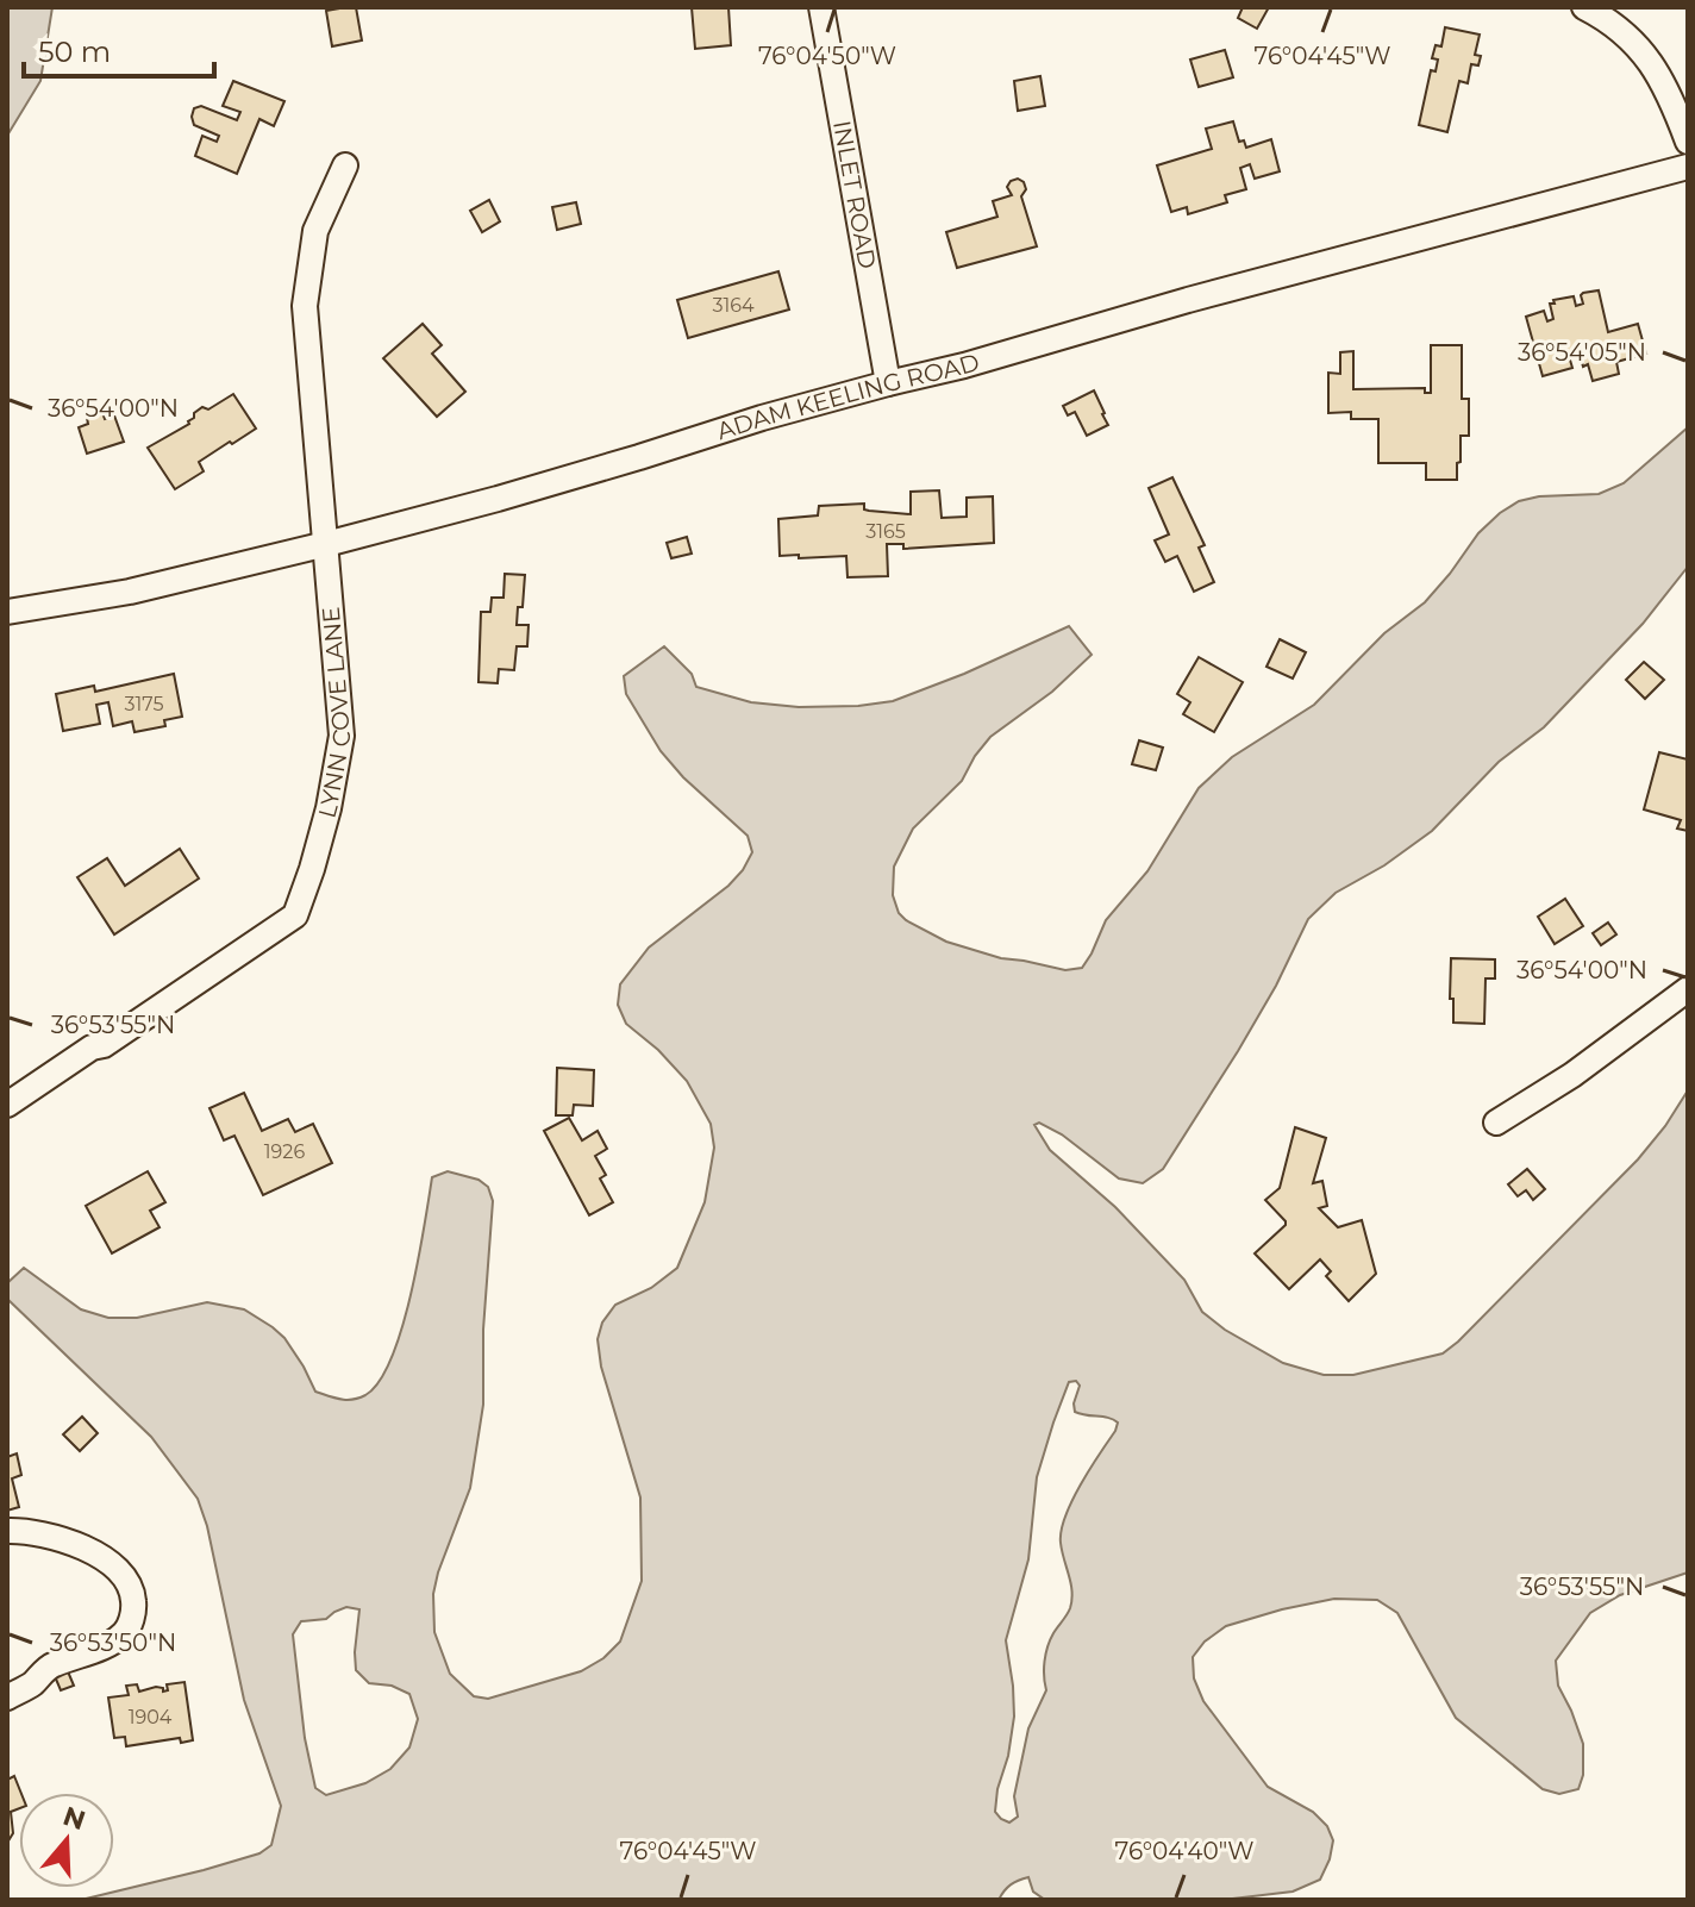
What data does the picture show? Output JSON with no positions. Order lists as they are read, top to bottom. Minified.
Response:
{"streets":{"street":["INLET ROAD","ADAM KEELING ROAD","LYNN COVE LANE"]},"crossings":[["INLET ROAD","ADAM KEELING ROAD"],["ADAM KEELING ROAD","LYNN COVE LANE"]],"house_numbers":["3164","3165","3175","1926","1904"],"scale_bar":"50 m","north":"top","coordinates":["76°04'50\"W","76°04'45\"W","36°54'05\"N","36°54'00\"N","36°53'55\"N","36°53'50\"N","76°04'40\"W"]}
